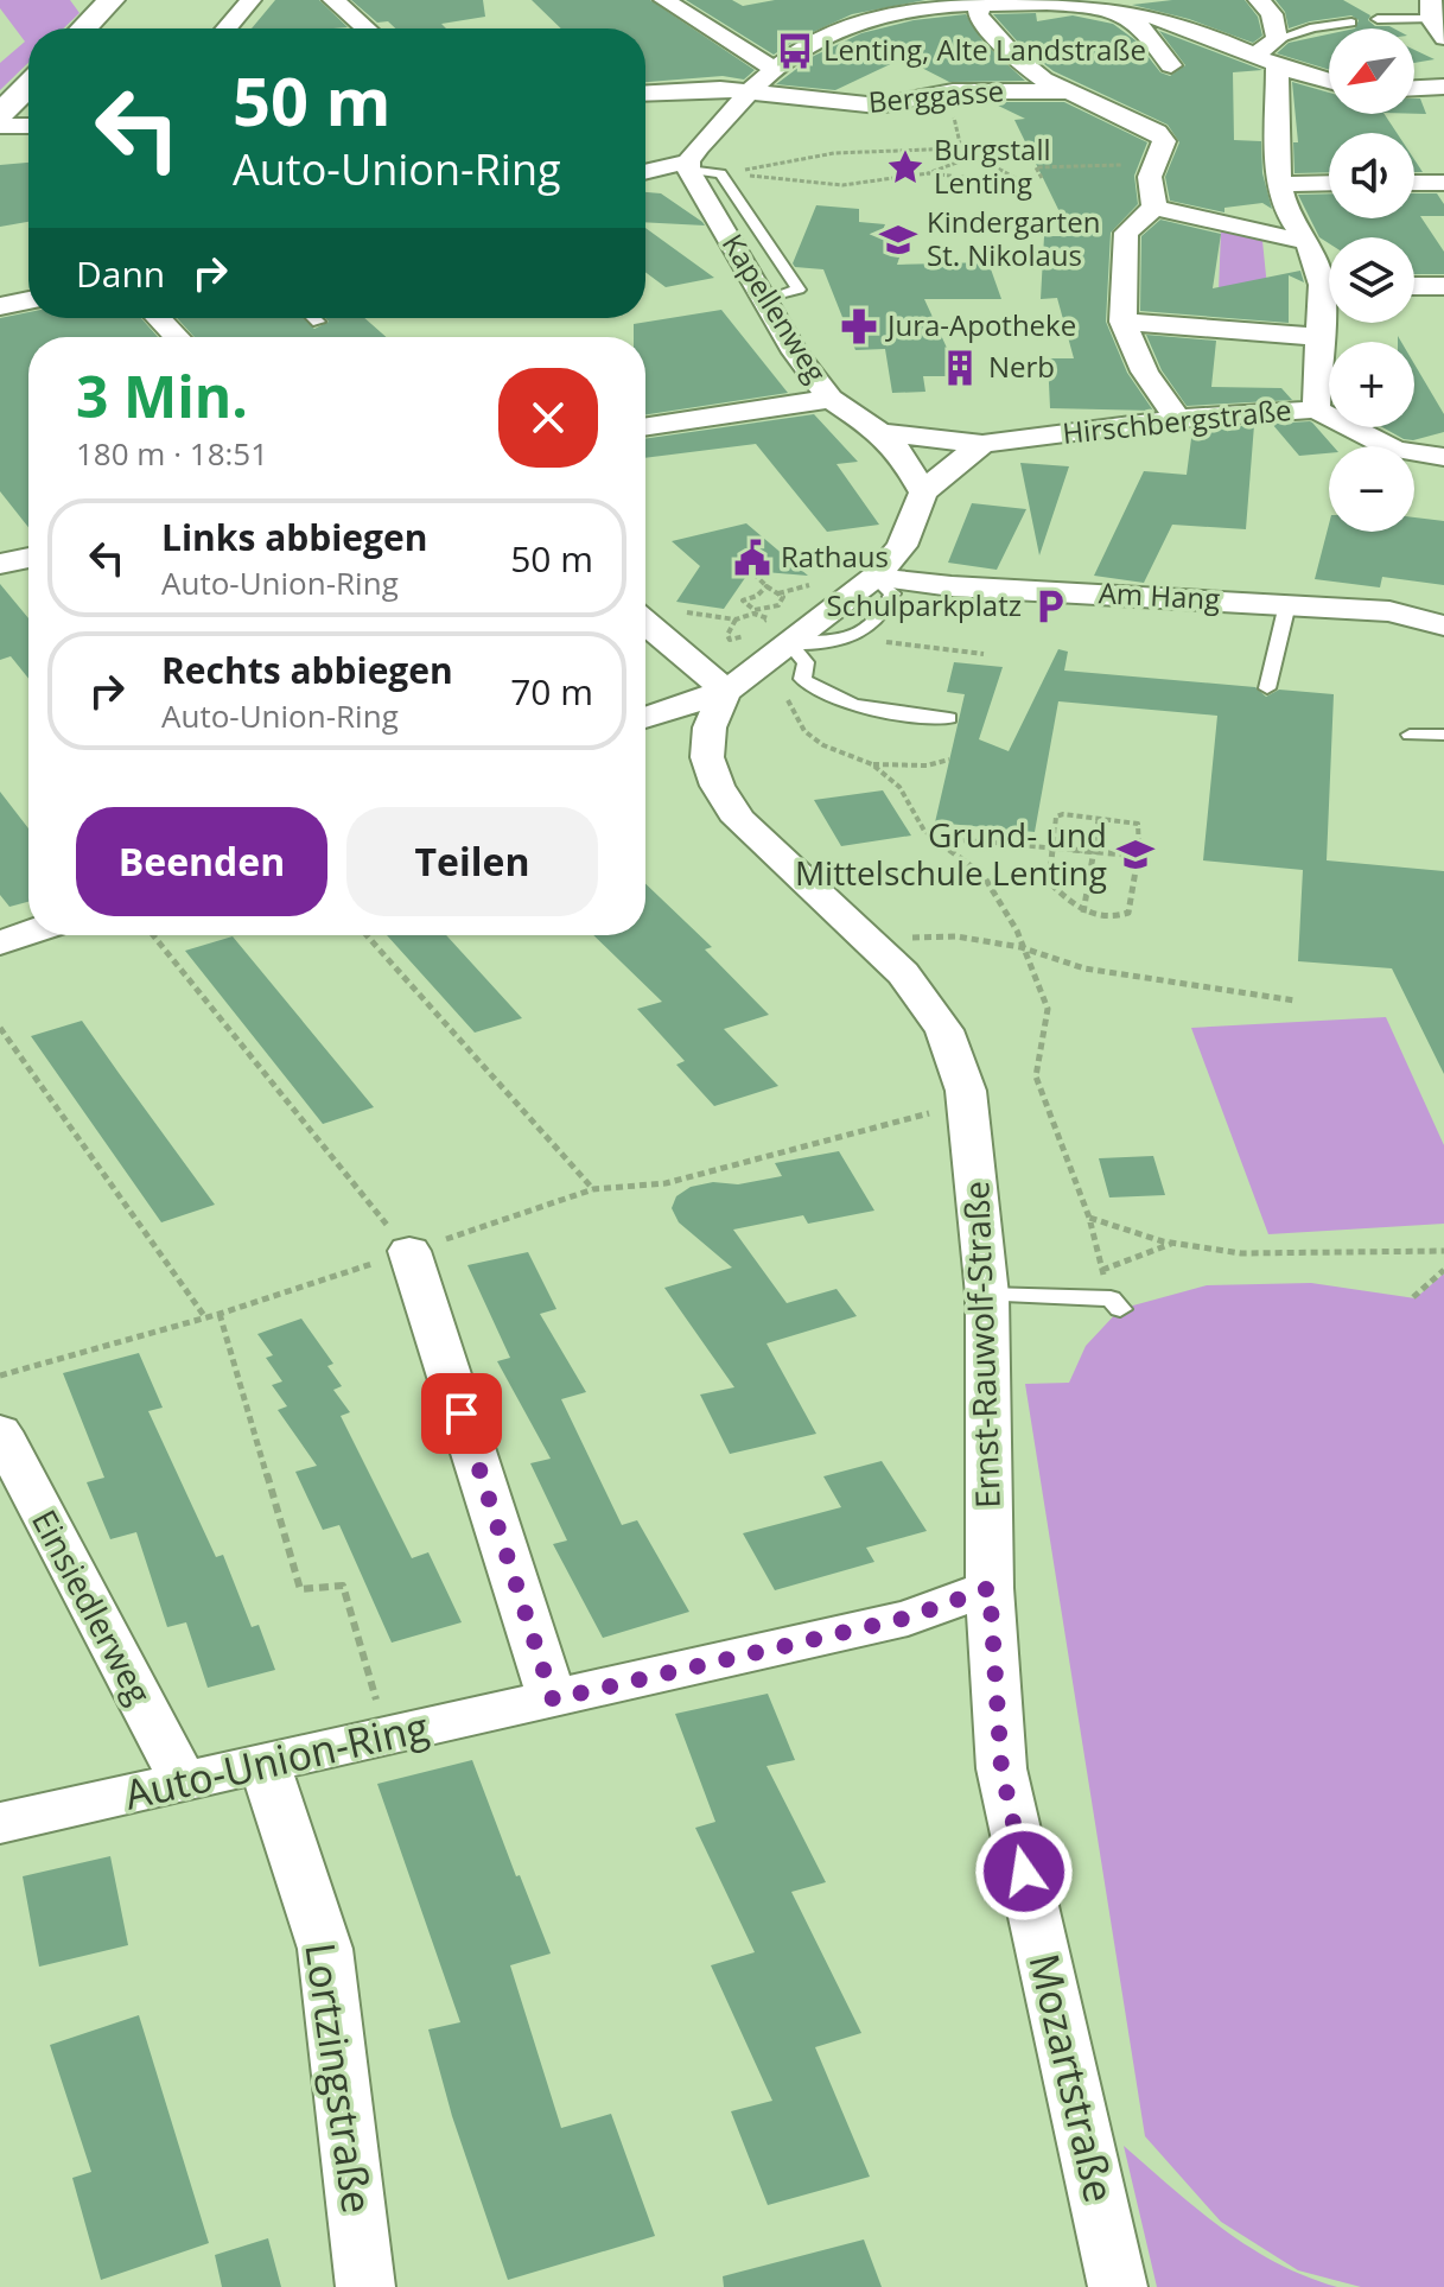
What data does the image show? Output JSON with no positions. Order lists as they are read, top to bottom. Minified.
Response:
{"streets":{"street":["Berggasse","Kapellenweg","Hirschbergstraße","Am Hang","Ernst-Rauwolf-Straße","Einsiedlerweg","Auto-Union-Ring","Lortzingstraße","Mozartstraße"]},"crossings":[["Kapellenweg","Hirschbergstraße"],["Ernst-Rauwolf-Straße","Auto-Union-Ring"],["Ernst-Rauwolf-Straße","Mozartstraße"],["Einsiedlerweg","Auto-Union-Ring"],["Auto-Union-Ring","Lortzingstraße"],["Auto-Union-Ring","Mozartstraße"]],"places":{"bus stop":["Lenting, Alte Landstraße"],"place":["Burgstall Lenting"],"school or university":["Kindergarten St. Nikolaus","Grund- und Mittelschule Lenting"],"pharmacy":["Jura-Apotheke"],"building":["Nerb"],"public building":["Rathaus"],"parking":["Schulparkplatz"]},"north":"bottom left","page":{"map_buttons":["+","−"],"turn":["50 m","Auto-Union-Ring"],"then":"Dann","heading":["3 Min.","180 m · 18:51"],"list":[{"name":"Links abbiegen","note":"Auto-Union-Ring","value":"50 m"},{"name":"Rechts abbiegen","note":"Auto-Union-Ring","value":"70 m"}],"buttons":["Beenden","Teilen"]}}
